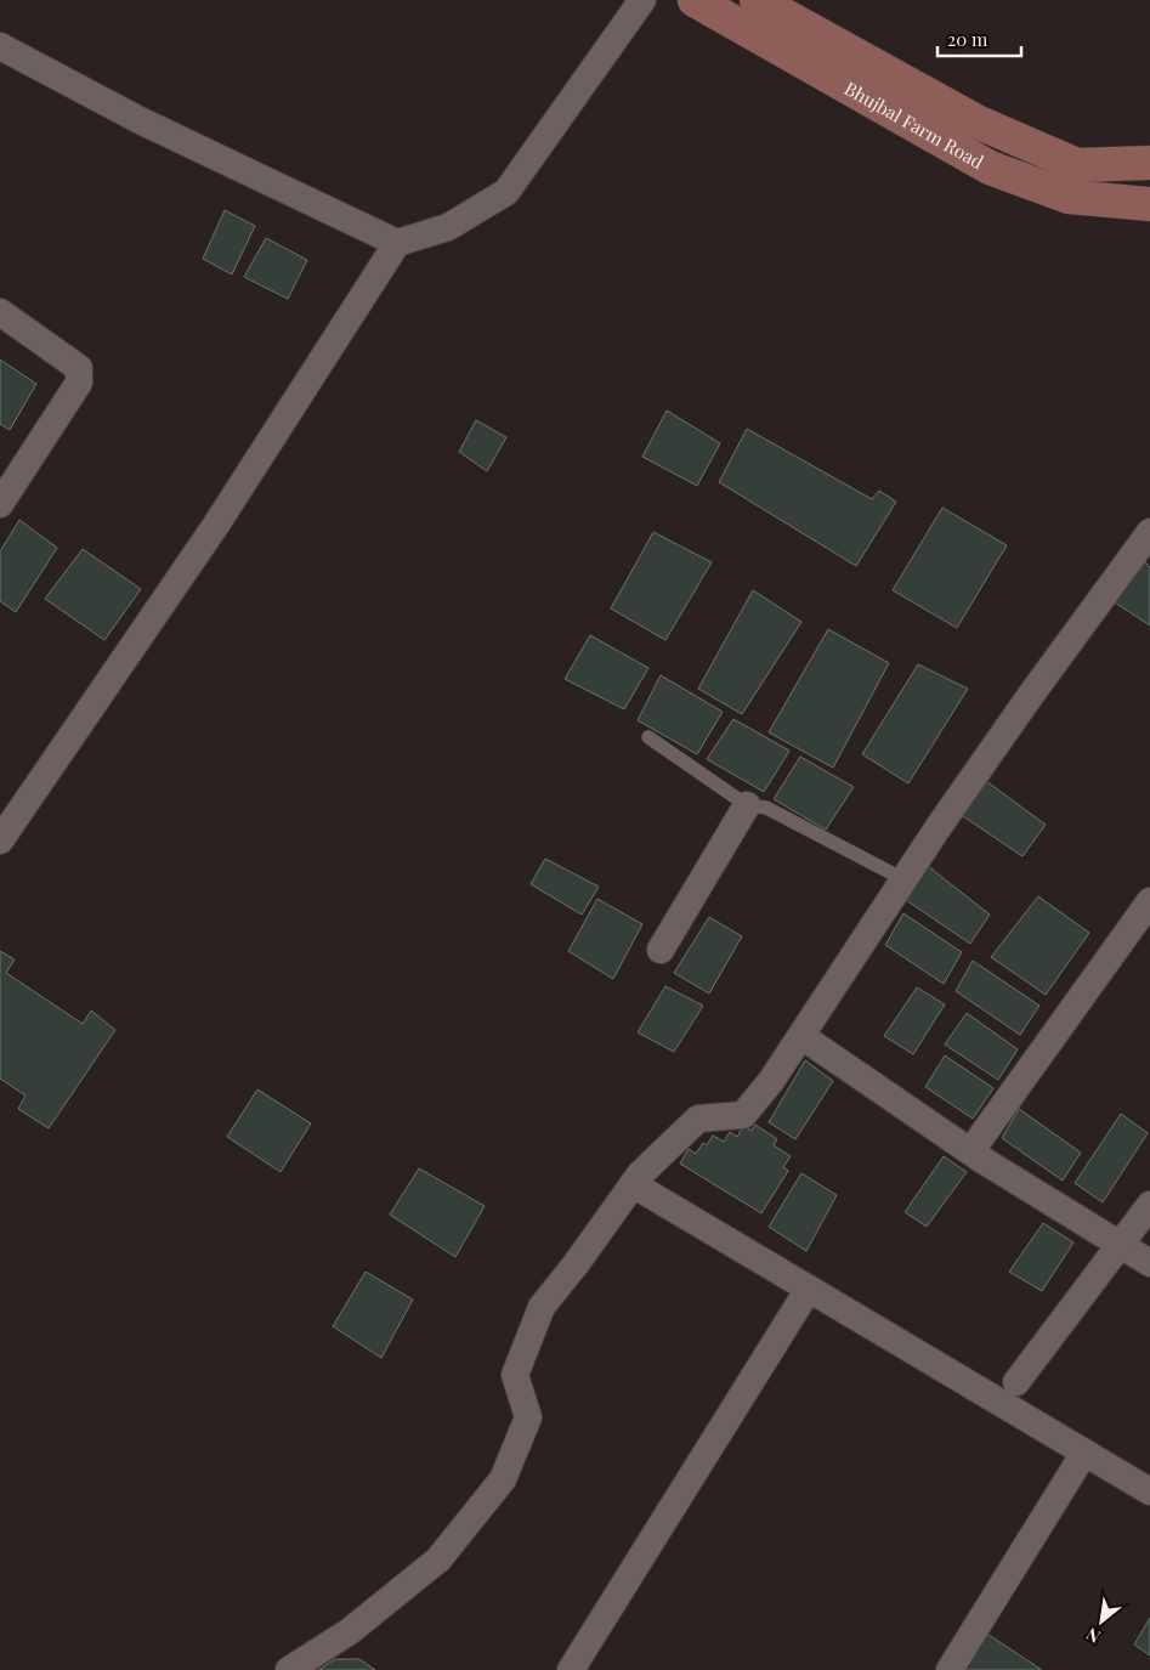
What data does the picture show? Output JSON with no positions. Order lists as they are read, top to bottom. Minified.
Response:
{"streets":{"main road":["Bhujbal Farm Road"]},"scale_bar":"20 m","north":"bottom left"}
